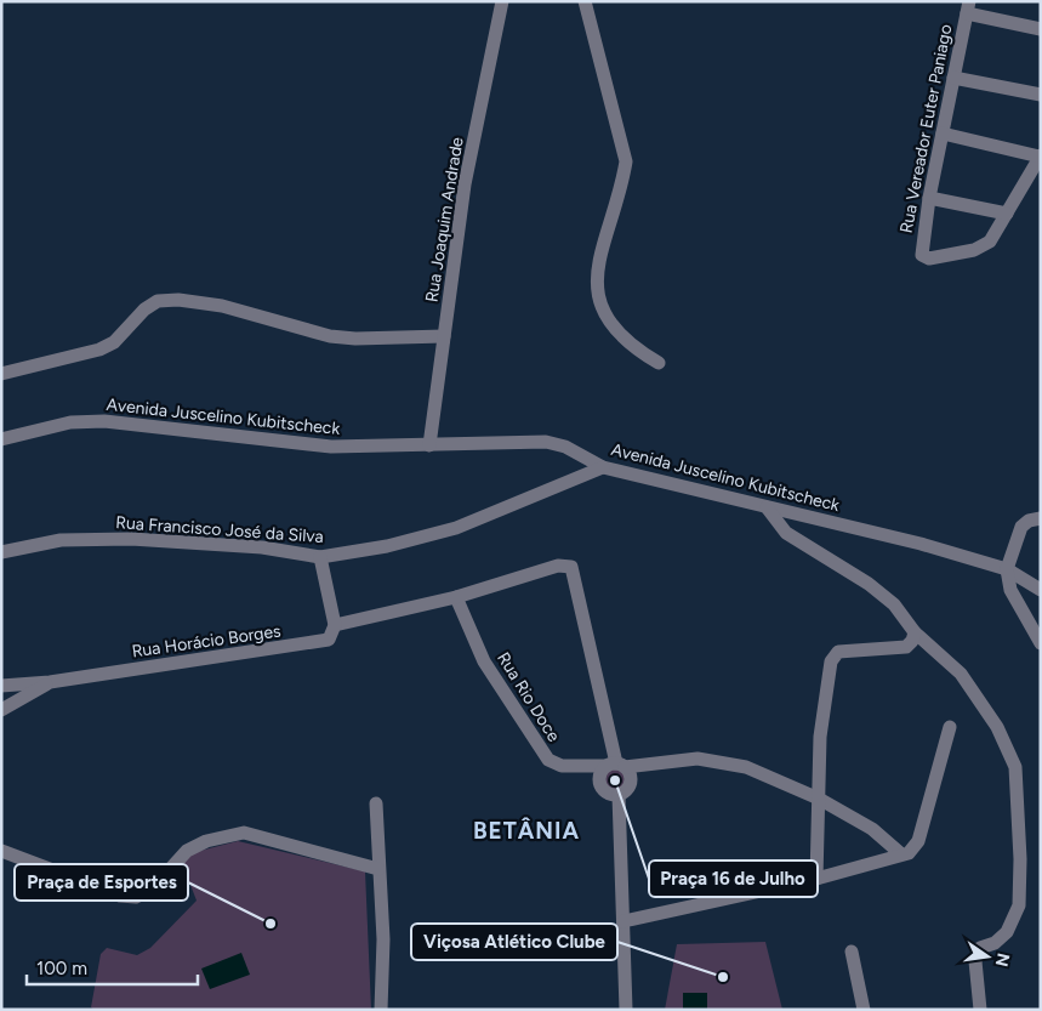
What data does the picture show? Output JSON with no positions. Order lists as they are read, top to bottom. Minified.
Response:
{"streets":{"street":["Rua Vereador Euter Paniago","Rua Joaquim Andrade","Avenida Juscelino Kubitscheck","Rua Francisco José da Silva","Rua Horácio Borges","Rua Rio Doce"]},"crossings":[["Rua Joaquim Andrade","Avenida Juscelino Kubitscheck"],["Avenida Juscelino Kubitscheck","Rua Francisco José da Silva"]],"districts":["BETÂNIA"],"places":["Praça 16 de Julho","Praça de Esportes","Viçosa Atlético Clube"],"scale_bar":"100 m","north":"right"}
